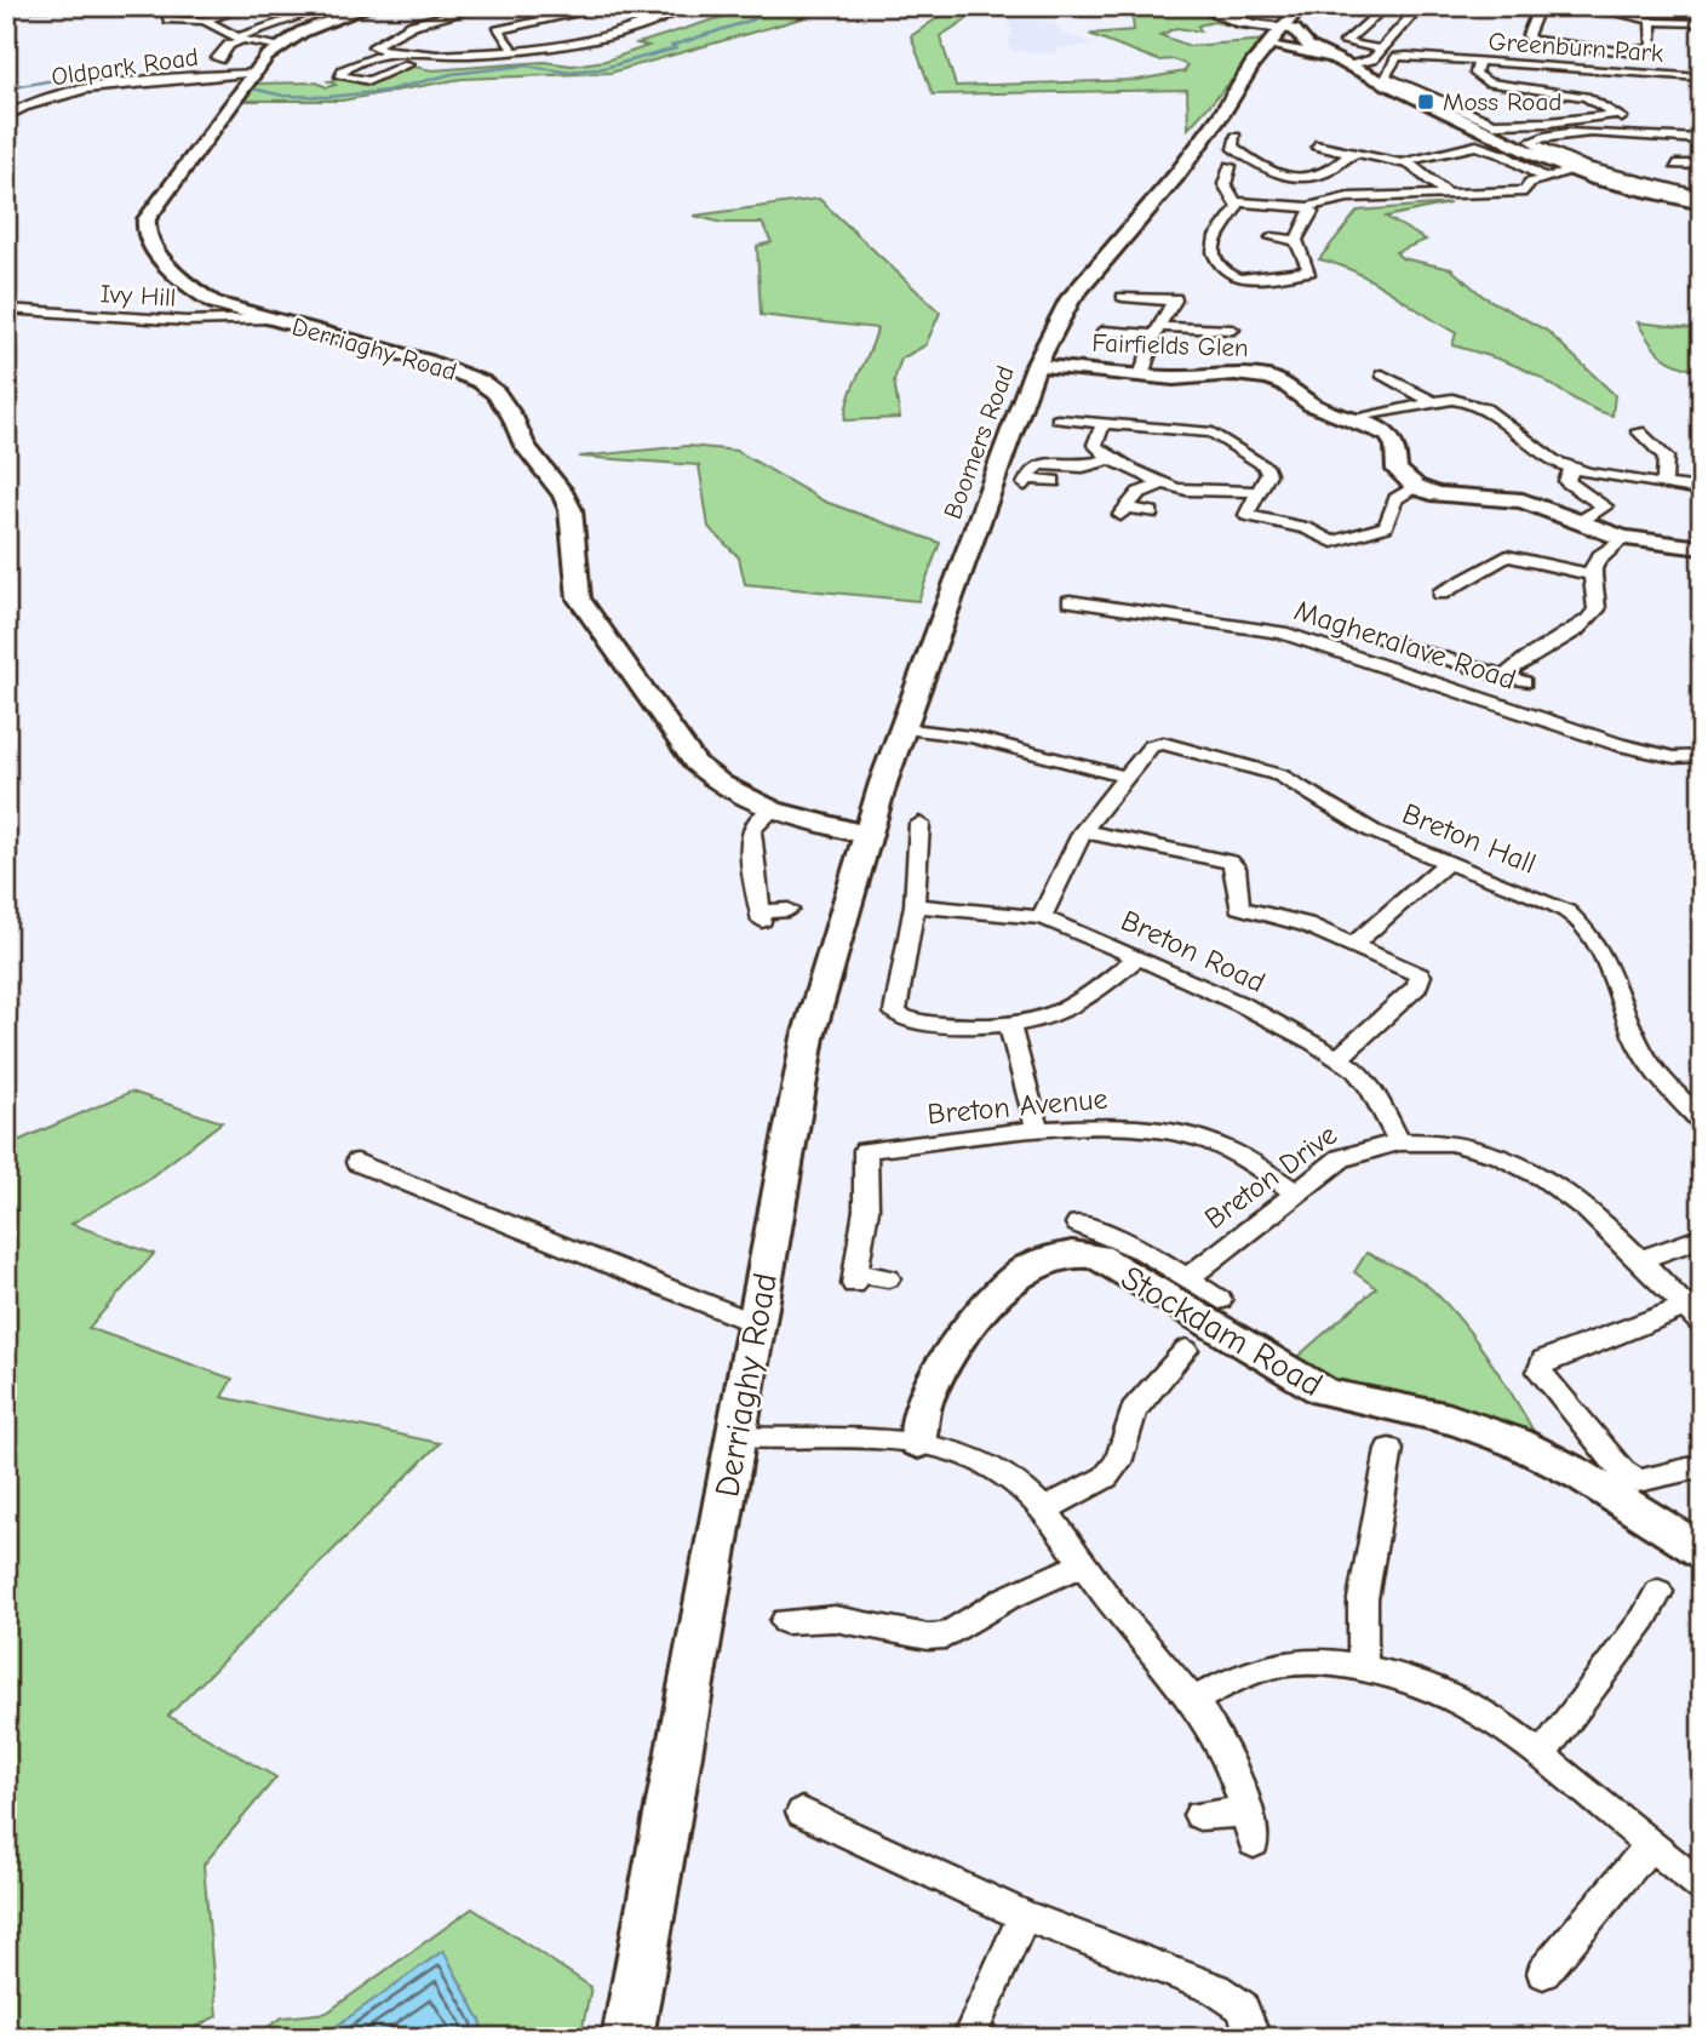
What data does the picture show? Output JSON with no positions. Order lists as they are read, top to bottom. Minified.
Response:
{"streets":{"main road":["Derriaghy Road","Boomers Road"],"street":["Greenburn Park","Oldpark Road","Ivy Hill","Fairfields Glen","Magheralave Road","Breton Hall","Breton Road","Breton Avenue","Breton Drive","Stockdam Road"]},"crossings":[["Oldpark Road","Derriaghy Road"],["Ivy Hill","Derriaghy Road"],["Fairfields Glen","Boomers Road"],["Derriaghy Road","Boomers Road"],["Breton Hall","Breton Road"],["Breton Road","Breton Drive"],["Breton Avenue","Breton Drive"]],"places":{"transit":["Moss Road"]}}
